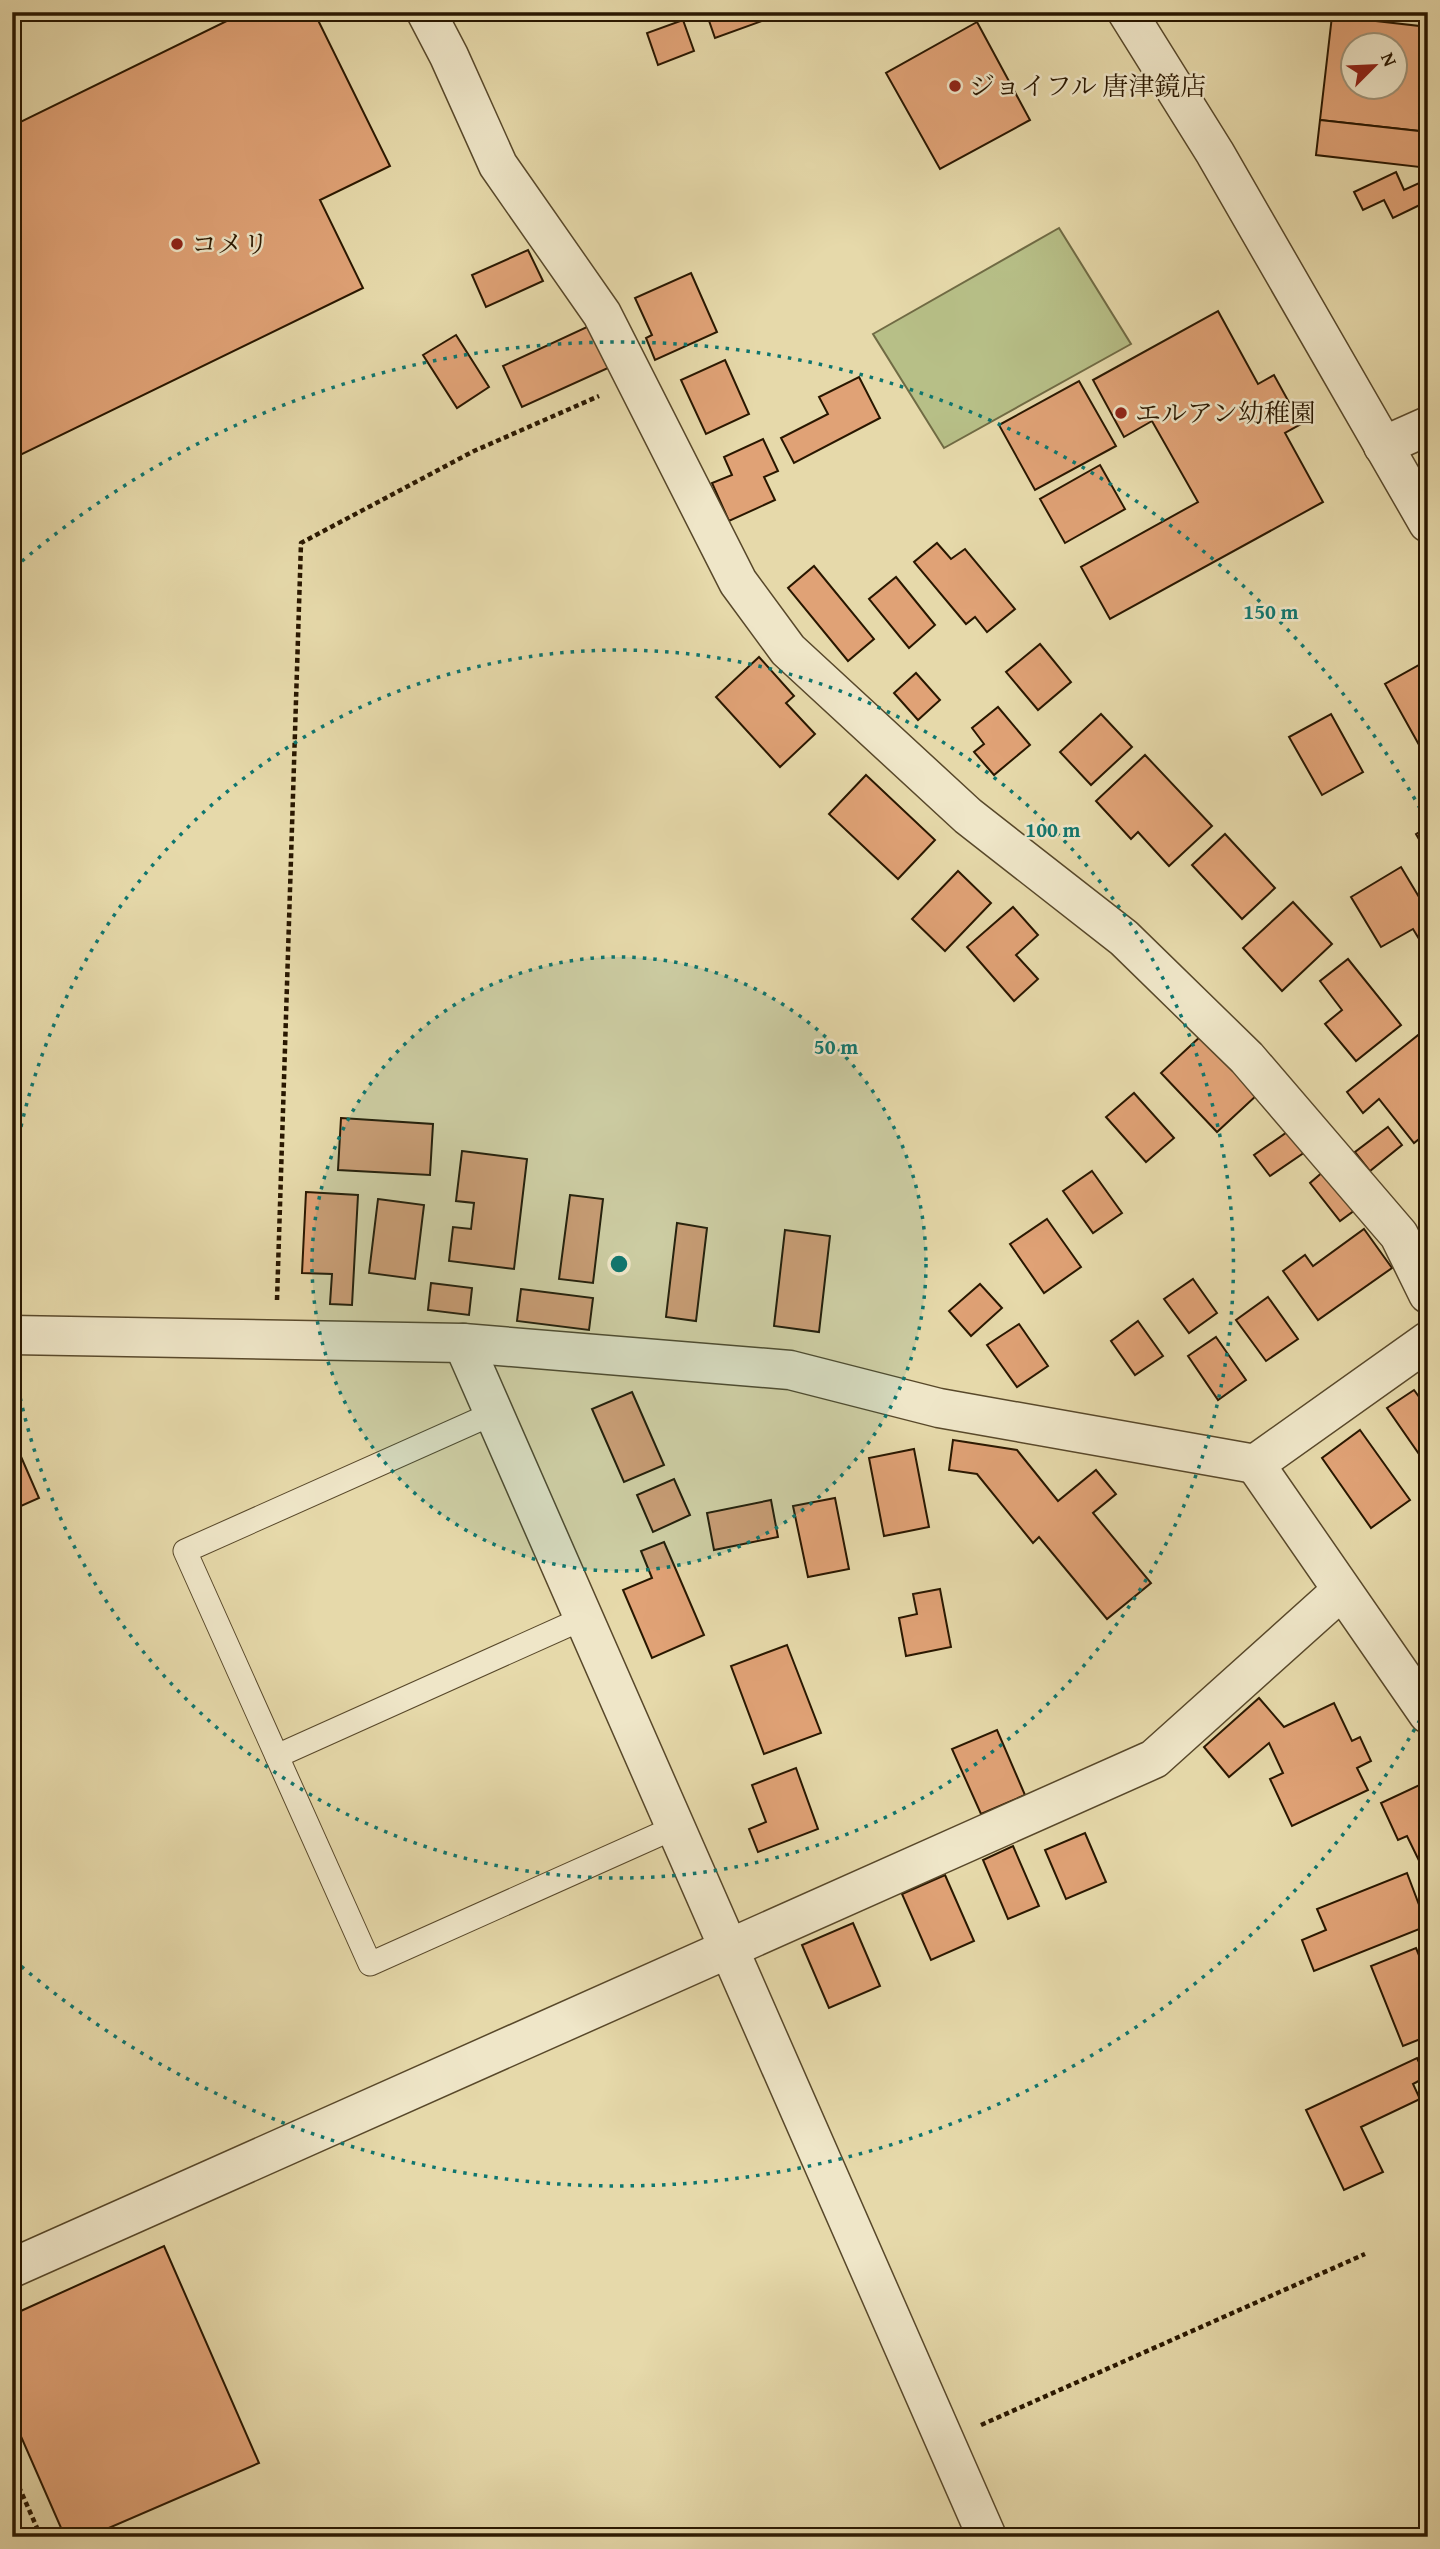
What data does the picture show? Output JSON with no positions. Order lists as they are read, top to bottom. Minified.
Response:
{"places":["ジョイフル 唐津鏡店","コメリ","エルアン幼稚園"],"north":"top right","rings":["150 m","100 m","50 m"]}
